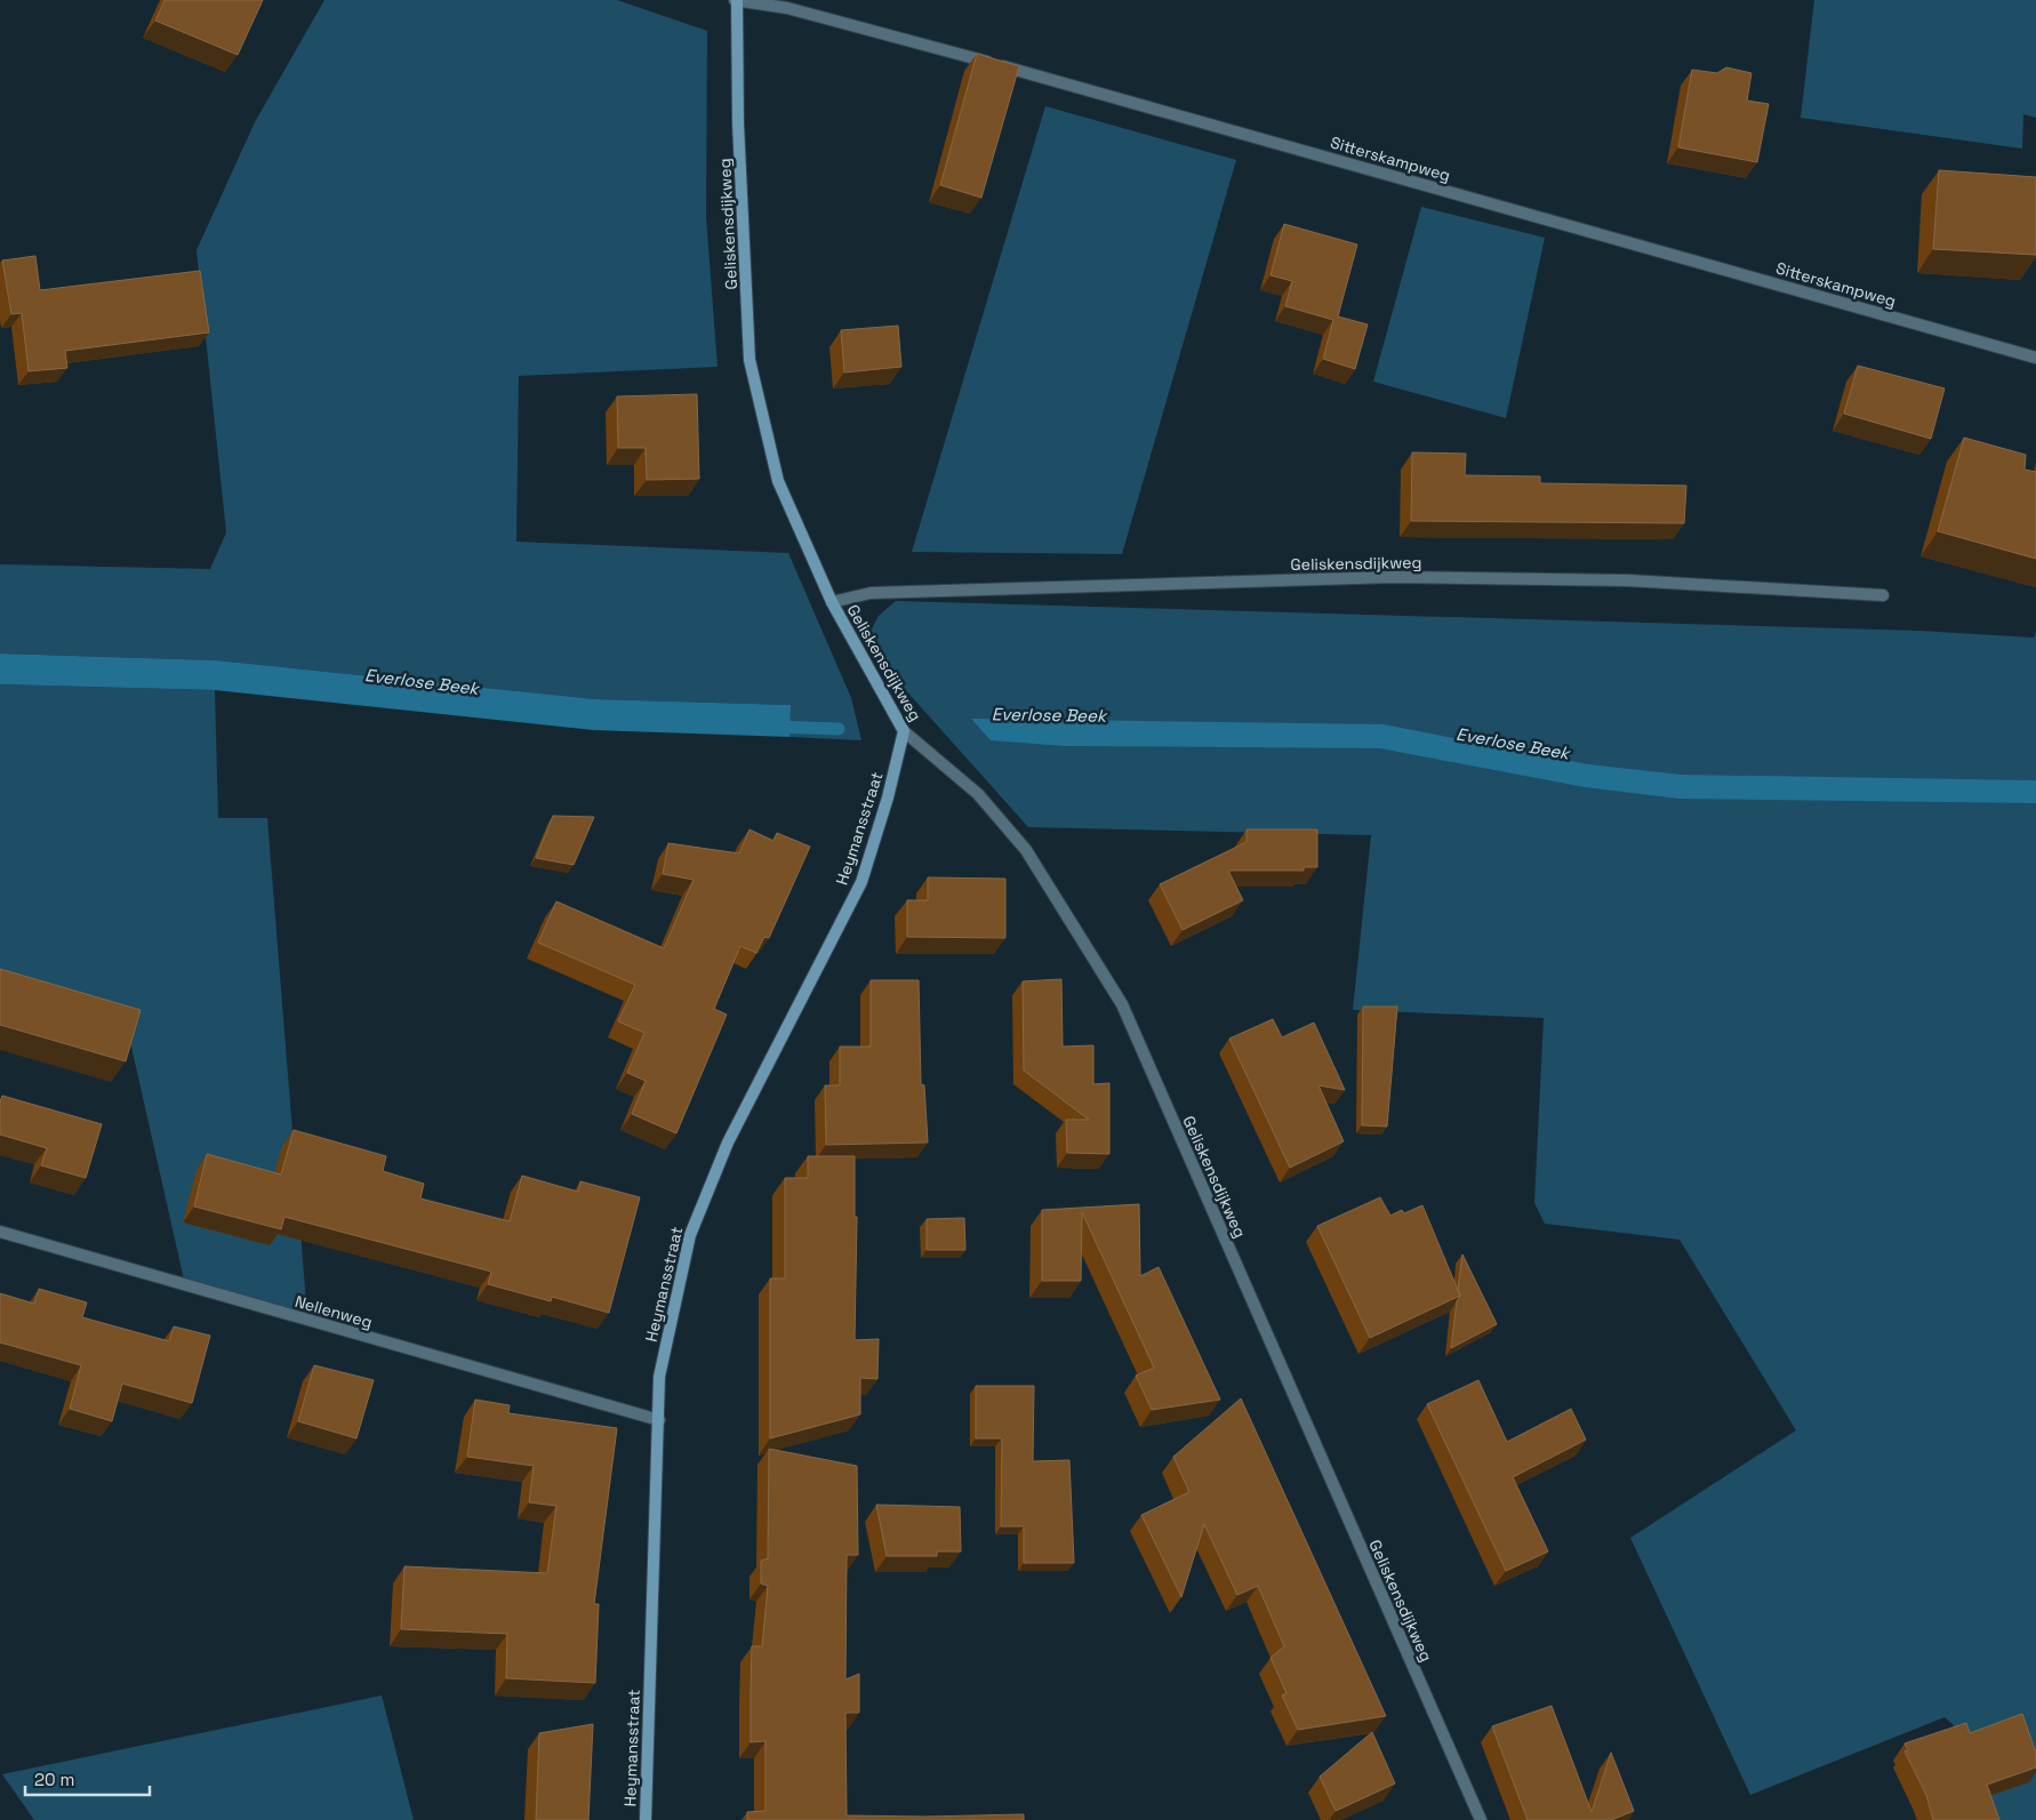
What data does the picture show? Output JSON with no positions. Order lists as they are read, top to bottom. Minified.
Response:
{"streets":{"street":["Sitterskampweg","Geliskensdijkweg","Heymansstraat","Nellenweg"]},"crossings":[["Sitterskampweg","Geliskensdijkweg"],["Geliskensdijkweg","Heymansstraat"],["Heymansstraat","Nellenweg"]],"water":["Everlose Beek"],"scale_bar":"20 m"}
